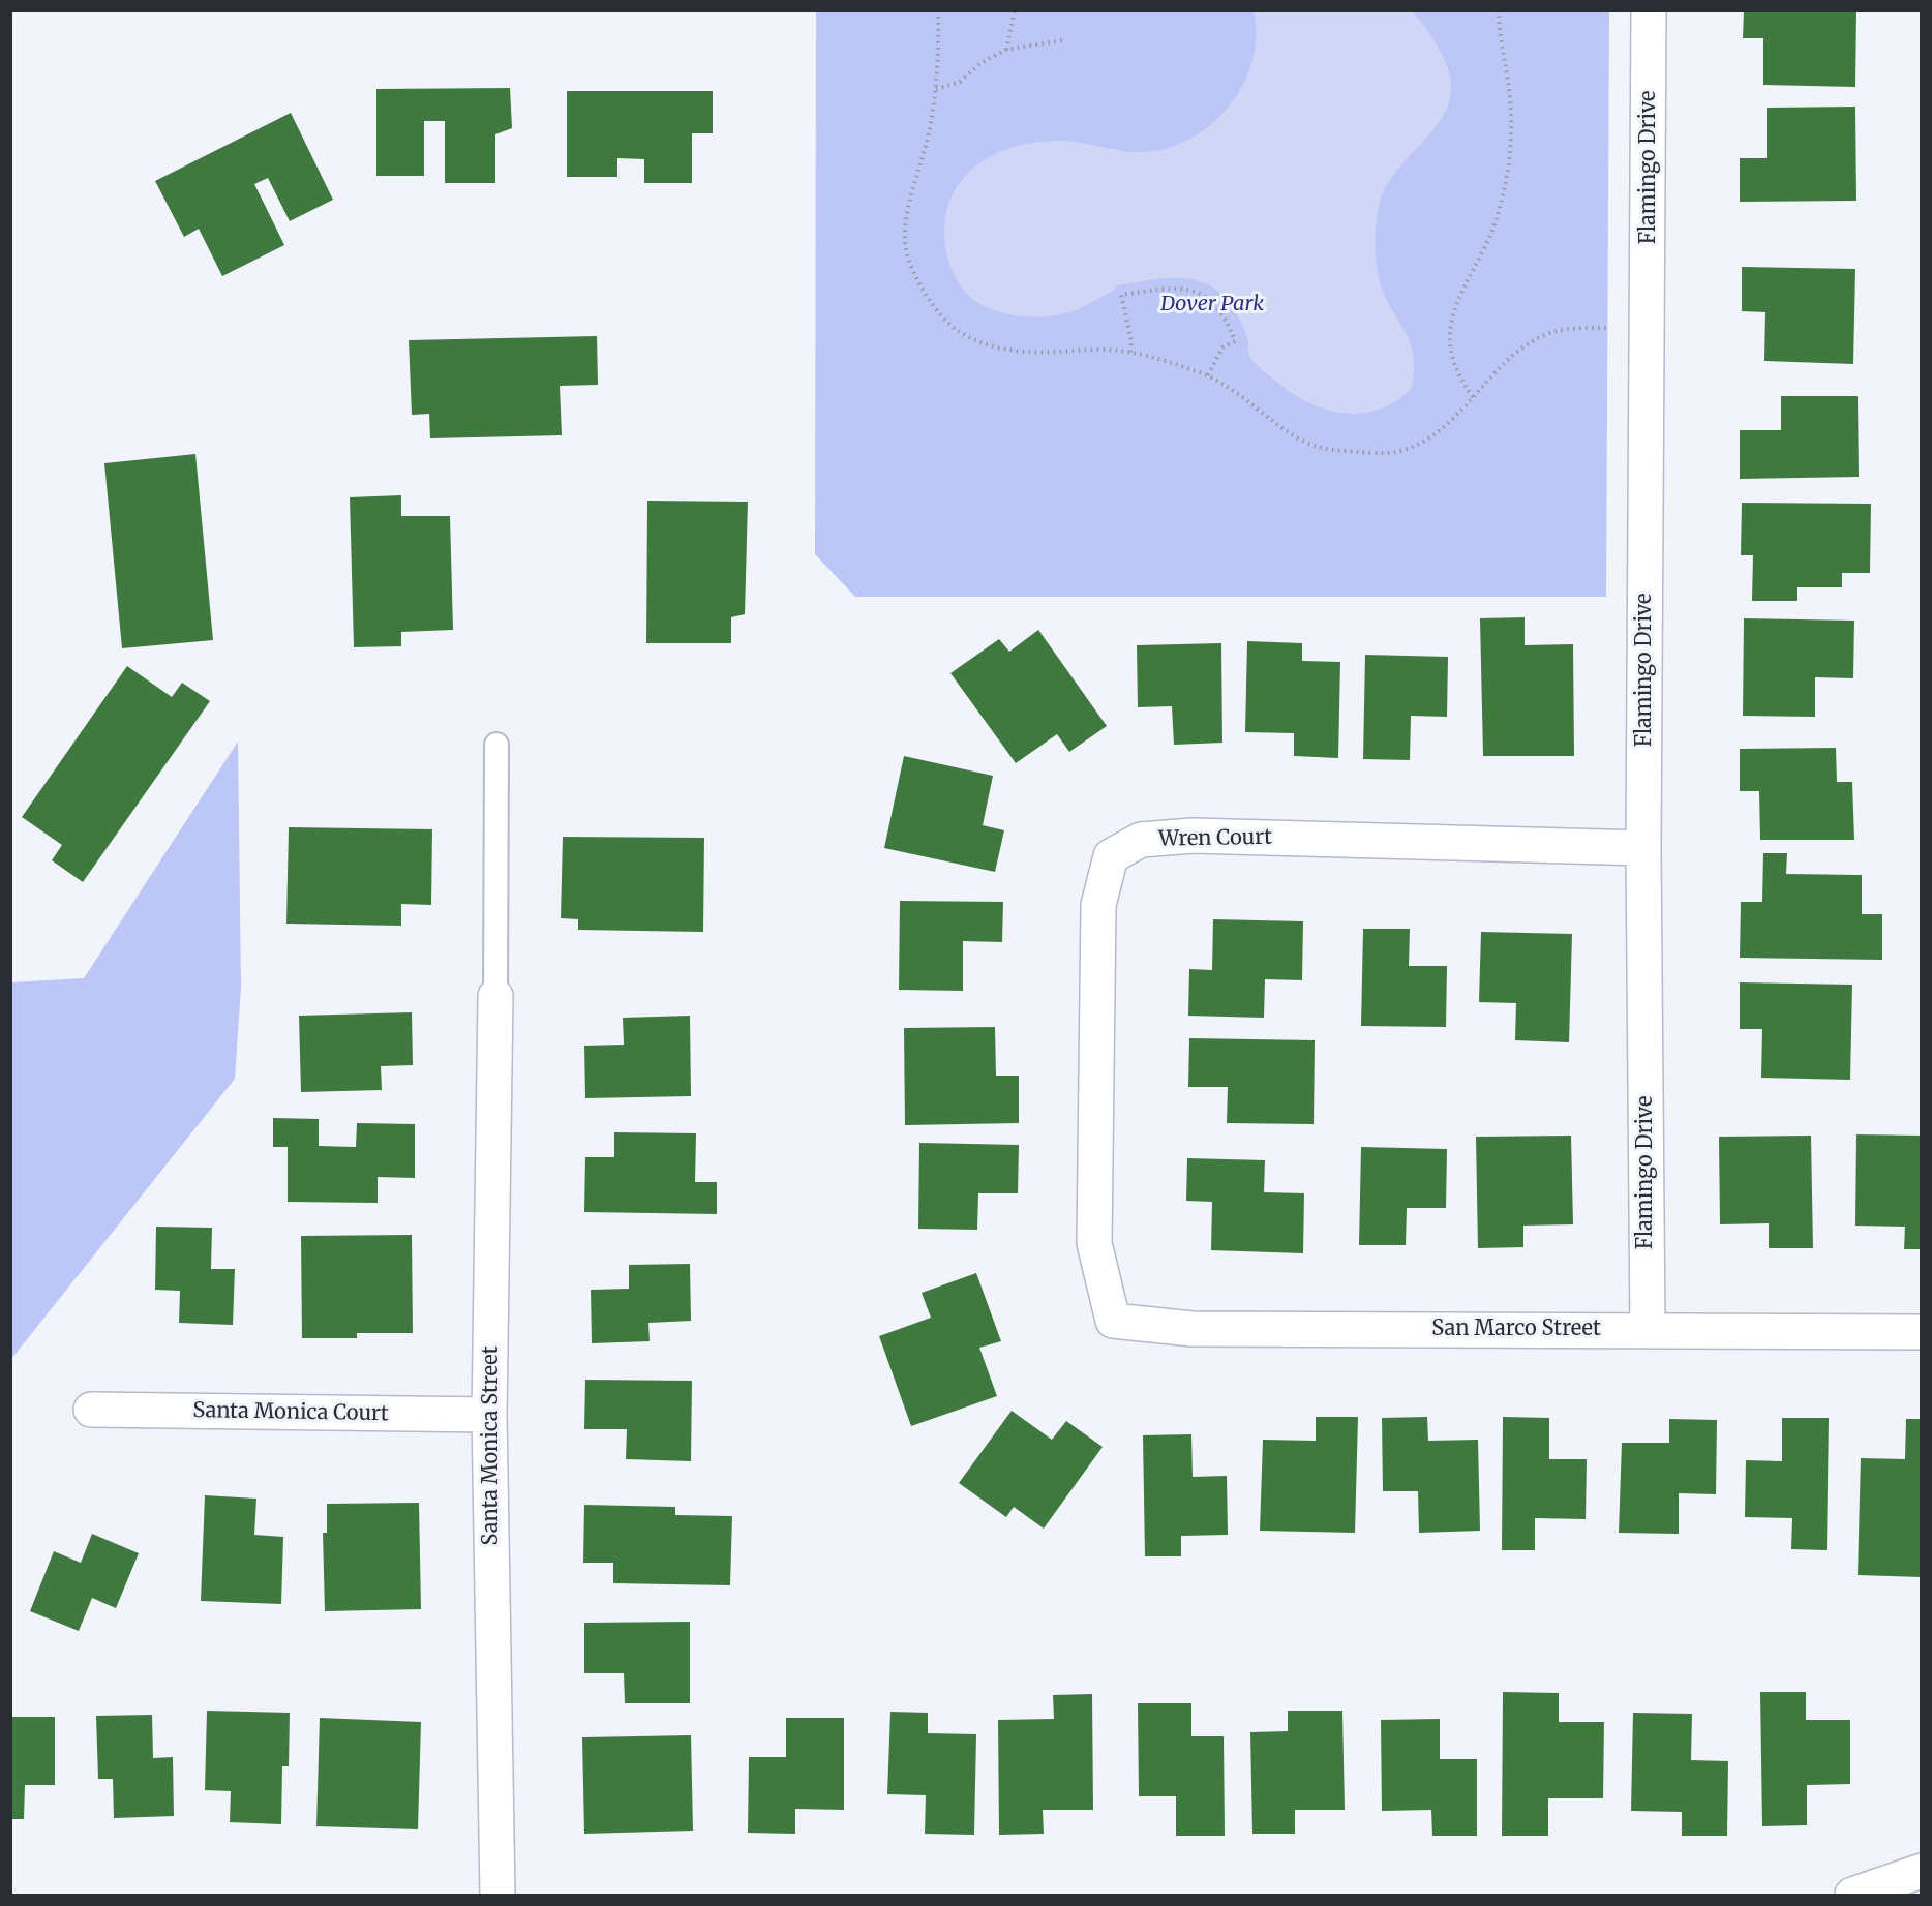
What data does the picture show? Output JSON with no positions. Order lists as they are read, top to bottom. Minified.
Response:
{"streets":{"street":["Flamingo Drive","Wren Court","San Marco Street","Santa Monica Court","Santa Monica Street"]},"crossings":[["Flamingo Drive","Wren Court"],["Flamingo Drive","San Marco Street"],["Wren Court","San Marco Street"],["Santa Monica Court","Santa Monica Street"]],"parks":["Dover Park"]}
